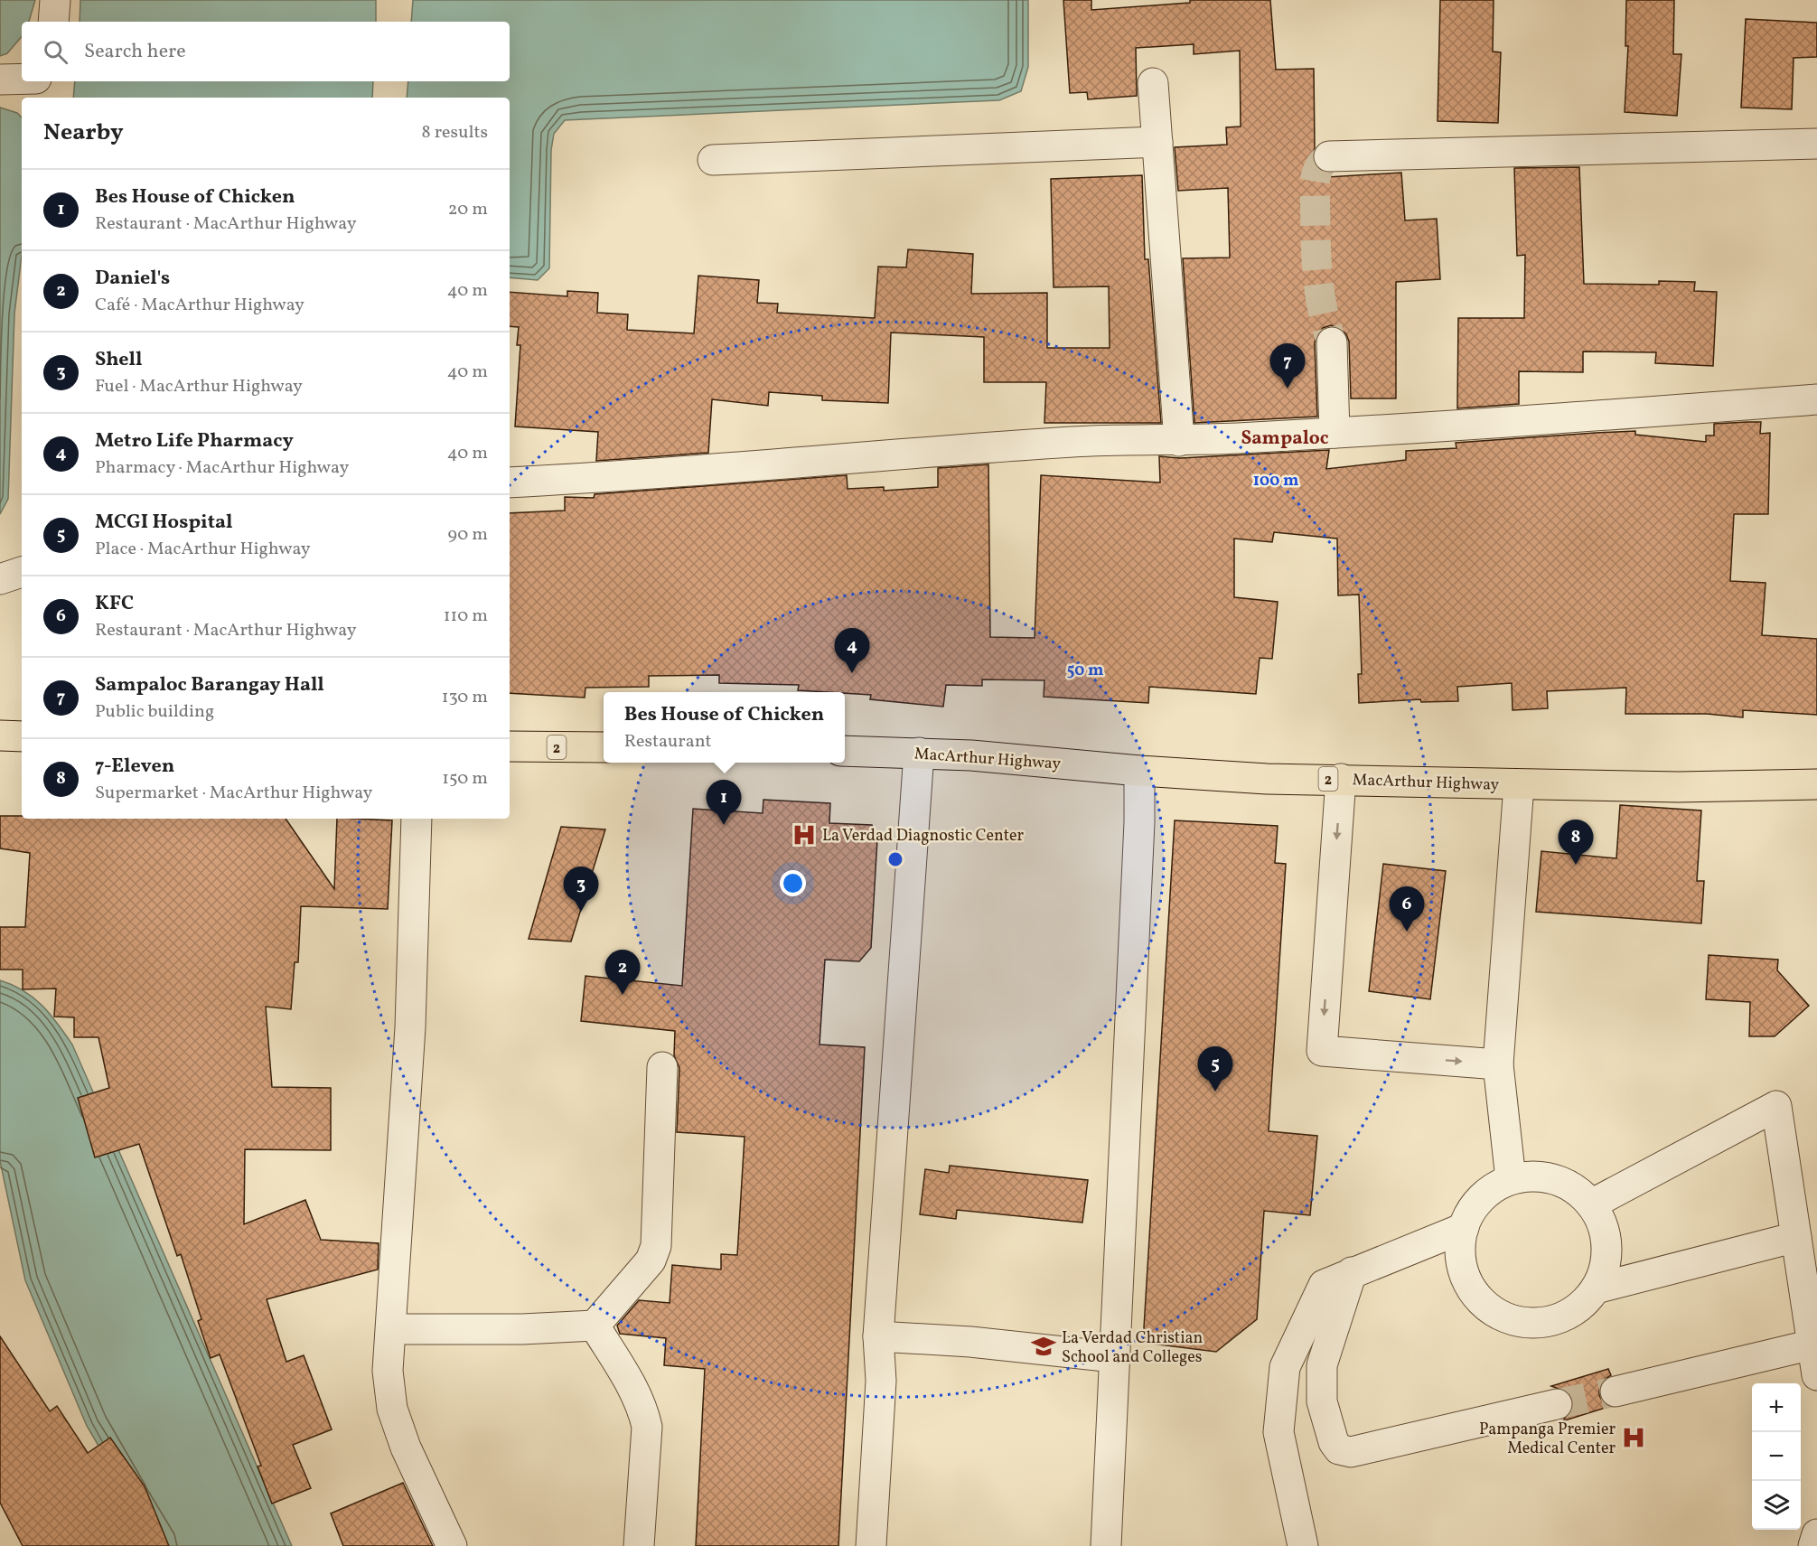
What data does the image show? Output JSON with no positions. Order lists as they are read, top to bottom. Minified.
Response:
{"streets":{"highway":["2","MacArthur Highway"]},"districts":["Sampaloc"],"places":{"hospital":["La Verdad Diagnostic Center","Pampanga Premier Medical Center"],"school or university":["La Verdad Christian School and Colleges"]},"page":{"search":"Search here","heading":["Nearby","8 results"],"list":[{"mark":"1","name":"Bes House of Chicken","note":"Restaurant · MacArthur Highway","value":"20 m"},{"mark":"2","name":"Daniel's","note":"Café · MacArthur Highway","value":"40 m"},{"mark":"3","name":"Shell","note":"Fuel · MacArthur Highway","value":"40 m"},{"mark":"4","name":"Metro Life Pharmacy","note":"Pharmacy · MacArthur Highway","value":"40 m"},{"mark":"5","name":"MCGI Hospital","note":"Place · MacArthur Highway","value":"90 m"},{"mark":"6","name":"KFC","note":"Restaurant · MacArthur Highway","value":"110 m"},{"mark":"7","name":"Sampaloc Barangay Hall","note":"Public building","value":"130 m"},{"mark":"8","name":"7-Eleven","note":"Supermarket · MacArthur Highway","value":"150 m"}],"pins":["7","4","1","8","3","6","2","5"],"popup":["Bes House of Chicken","Restaurant"],"map_buttons":["+","−"]},"rings":["100 m","50 m"]}
